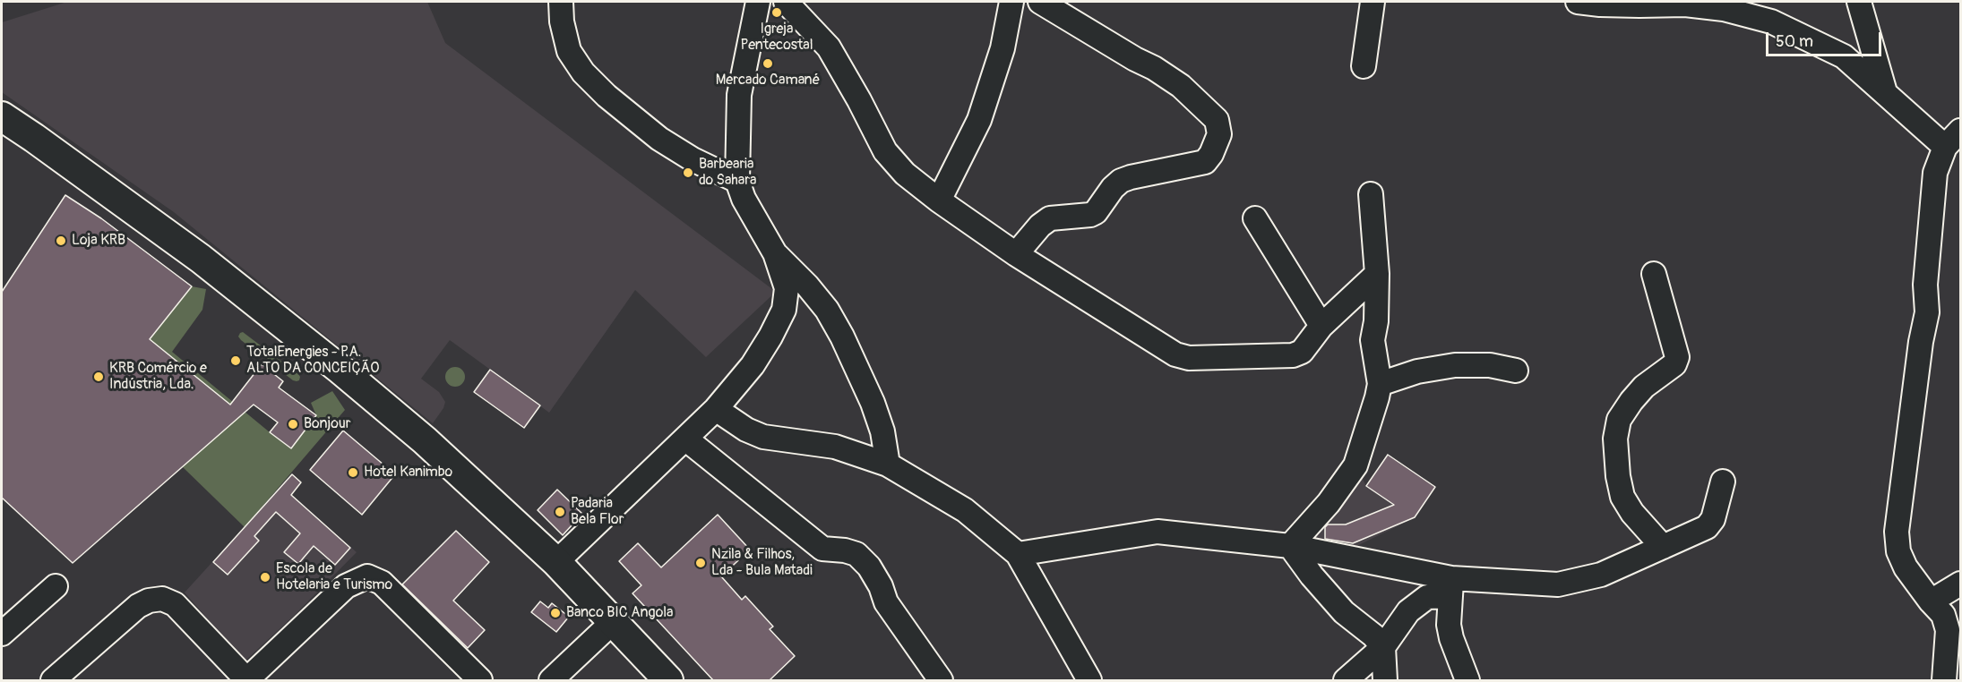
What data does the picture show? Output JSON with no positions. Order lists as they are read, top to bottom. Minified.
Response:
{"places":["Igreja Pentecostal","Mercado Camané","Barbearia do Sahara","Loja KRB","TotalEnergies - P.A. ALTO DA CONCEIÇÃO","KRB Comércio e Indústria, Lda.","Bonjour","Hotel Kanimbo","Padaria Bela Flor","Nzila & Filhos, Lda - Bula Matadi","Escola de Hotelaria e Turismo","Banco BIC Angola"],"scale_bar":"50 m"}
